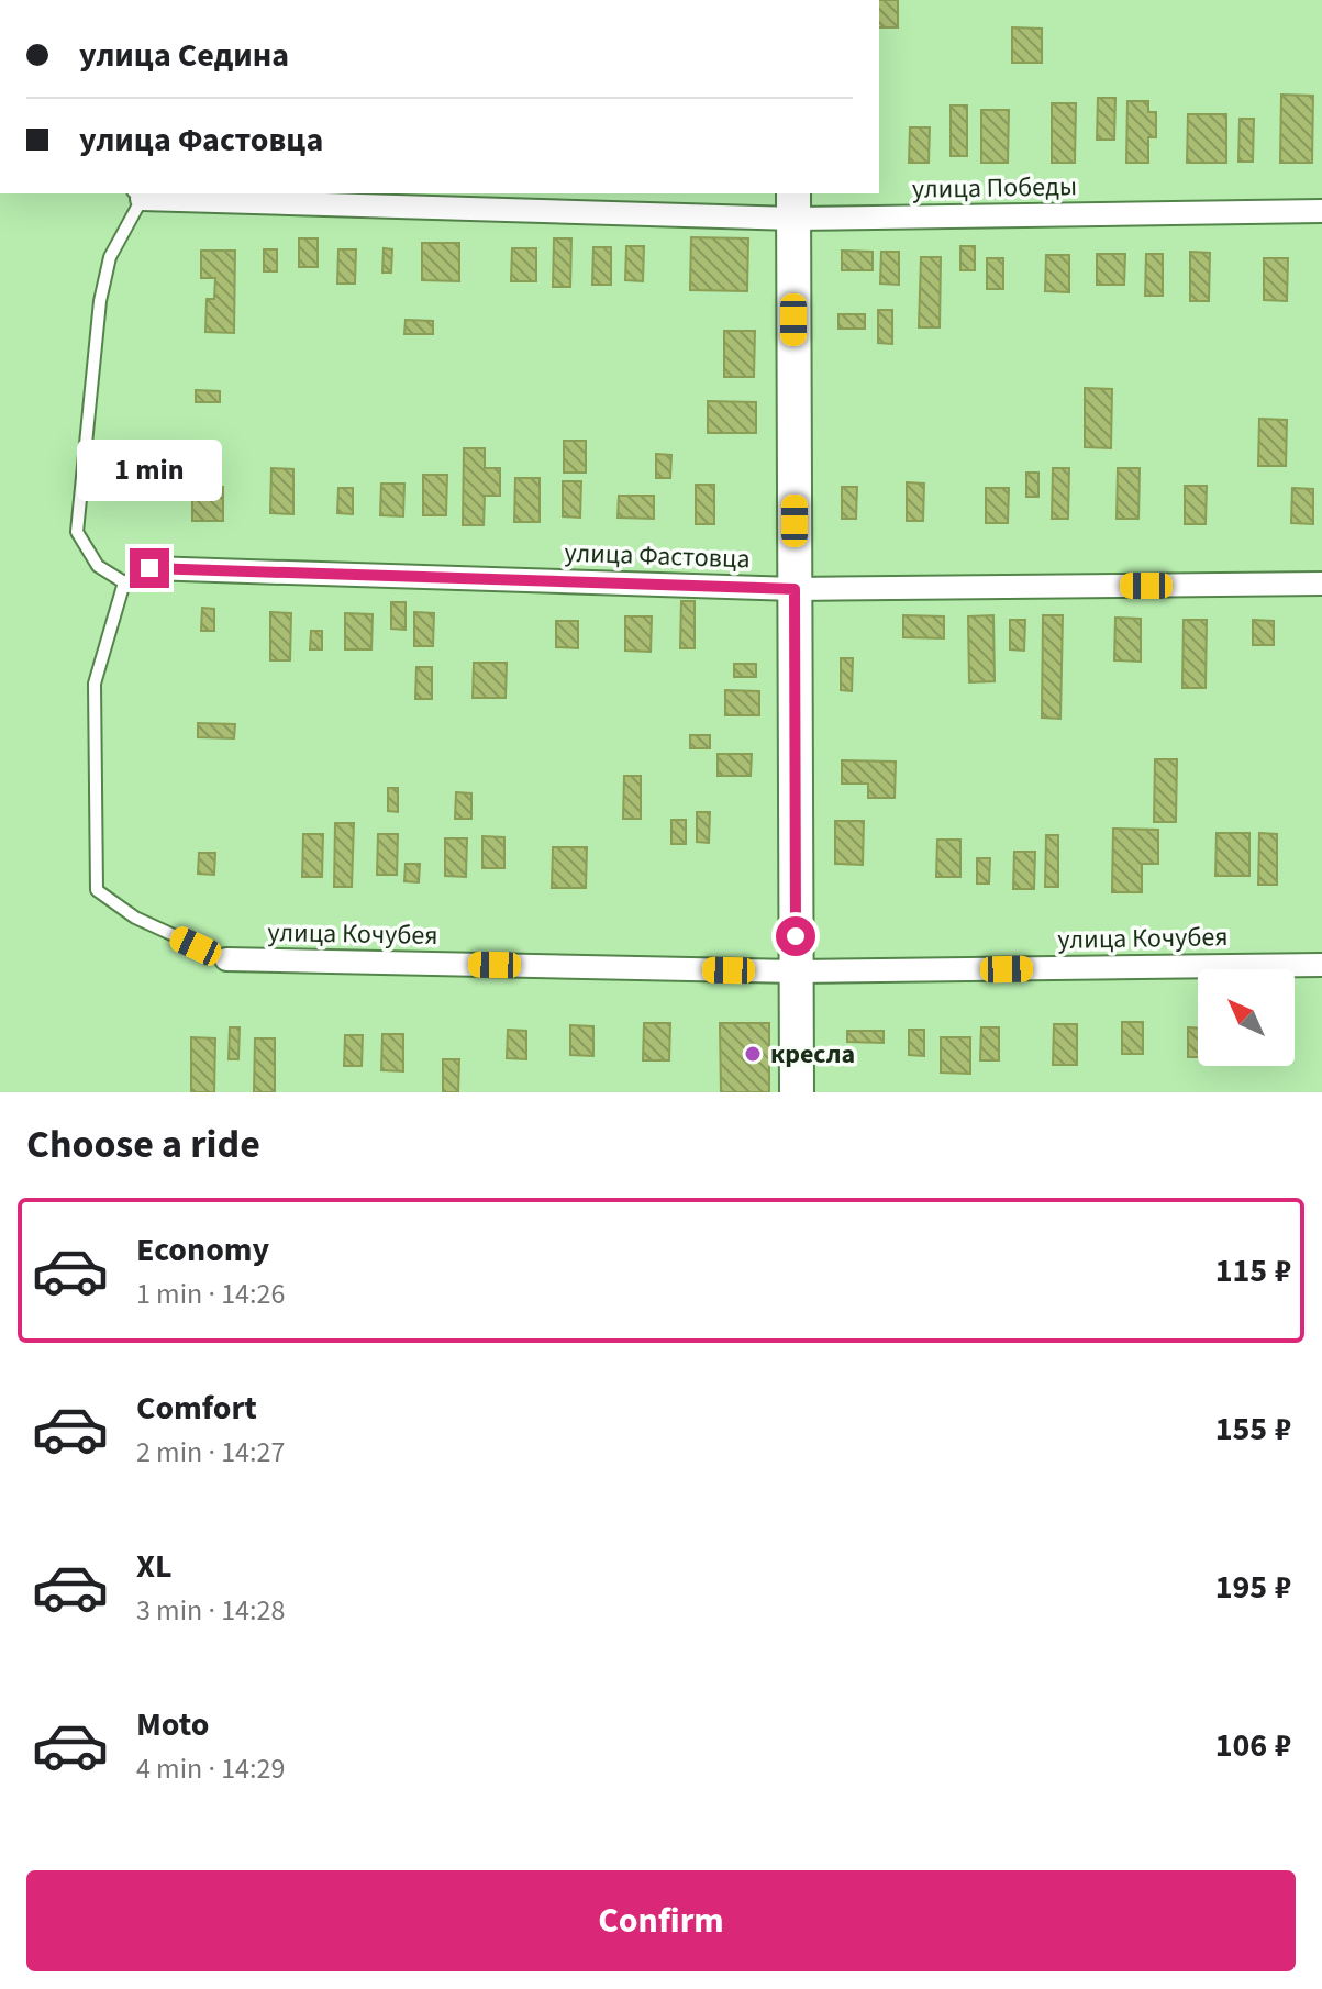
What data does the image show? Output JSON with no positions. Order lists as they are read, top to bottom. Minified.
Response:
{"streets":{"street":["улица Победы","улица Фастовца","улица Кочубея"]},"places":["кресла"],"north":"top left","page":{"banner":["улица Седина","улица Фастовца"],"bubble":"1 min","heading":"Choose a ride","list":[{"name":"Economy","note":"1 min · 14:26","value":"115 ₽"},{"name":"Comfort","note":"2 min · 14:27","value":"155 ₽"},{"name":"XL","note":"3 min · 14:28","value":"195 ₽"},{"name":"Moto","note":"4 min · 14:29","value":"106 ₽"}],"buttons":"Confirm"}}
